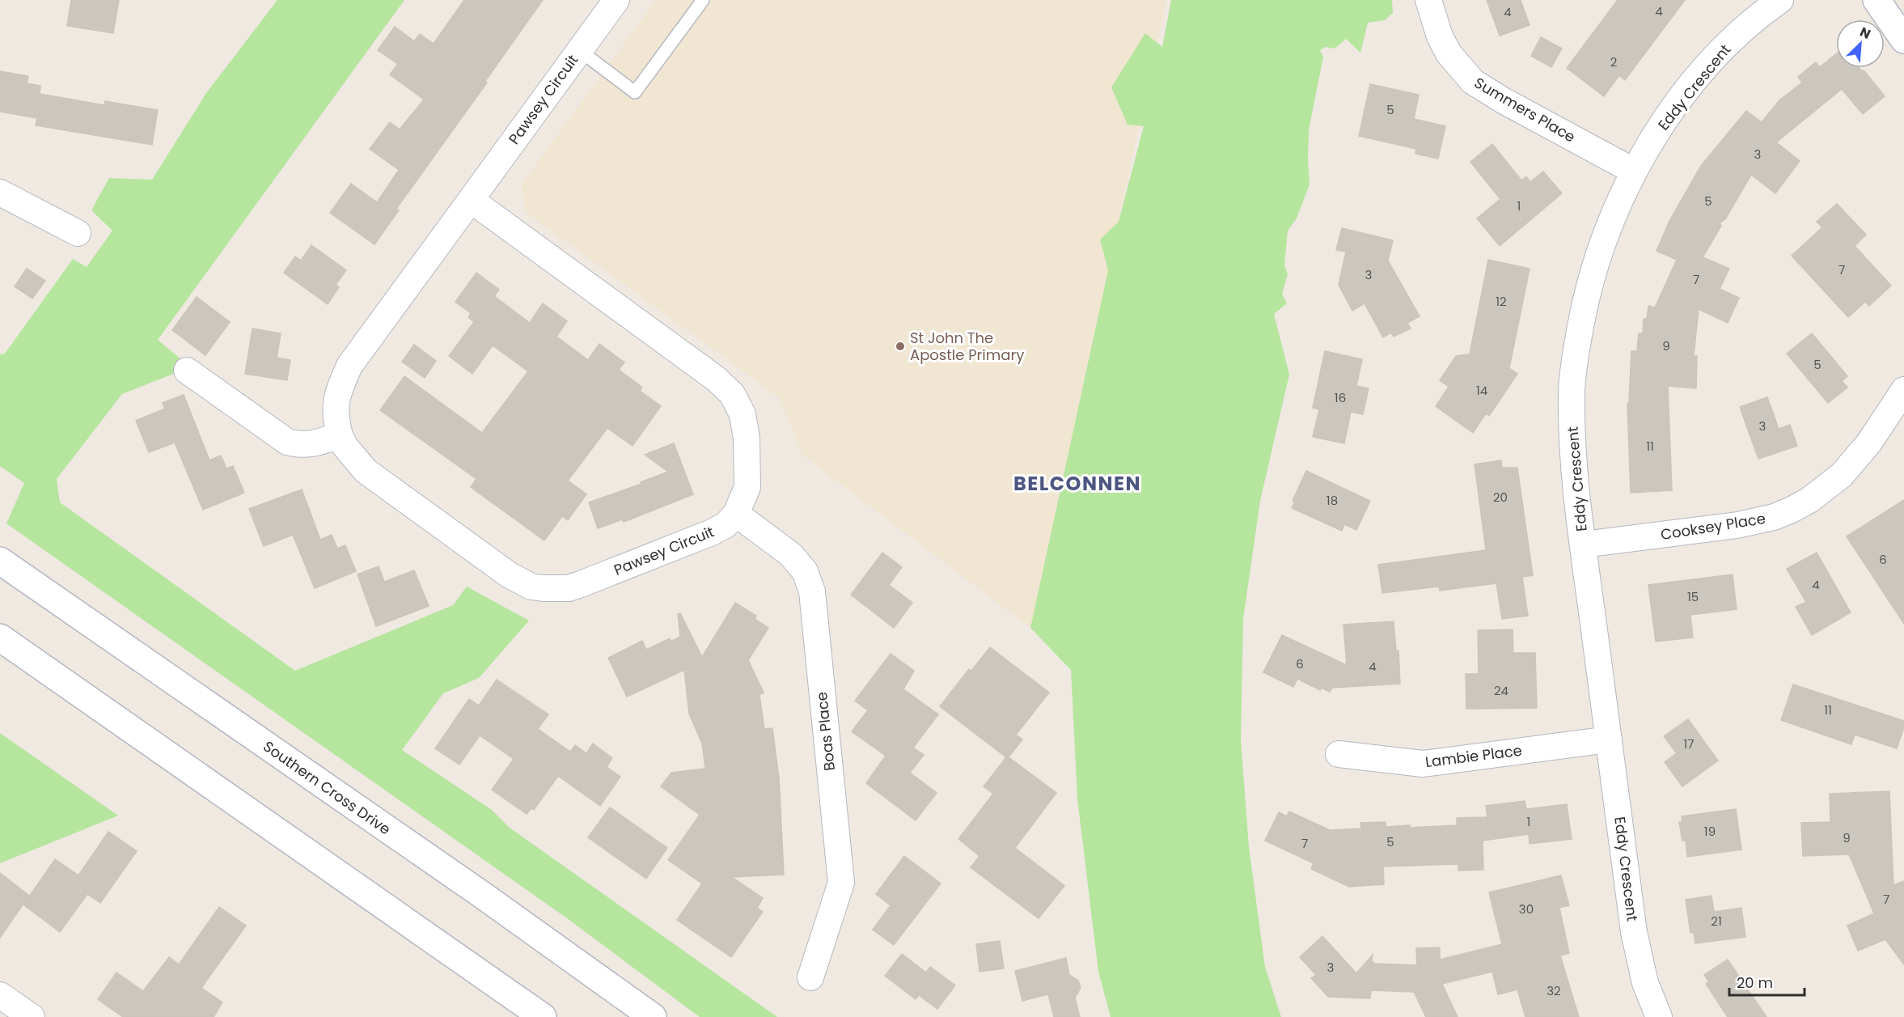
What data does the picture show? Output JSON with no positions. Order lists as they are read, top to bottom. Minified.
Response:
{"streets":{"main road":["Southern Cross Drive"],"street":["Eddy Crescent","Pawsey Circuit","Summers Place","Cooksey Place","Boas Place","Lambie Place"]},"crossings":[["Eddy Crescent","Summers Place"],["Eddy Crescent","Cooksey Place"],["Eddy Crescent","Lambie Place"],["Pawsey Circuit","Boas Place"]],"districts":["BELCONNEN"],"places":["St John The Apostle Primary"],"house_numbers":["4","4","2","5","3","5","1","7","3","7","12","9","5","14","16","3","11","20","18","6","4","15","6","4","24","11","17","1","19","9","5","7","7","30","21","3","32"],"scale_bar":"20 m","north":"top right"}
